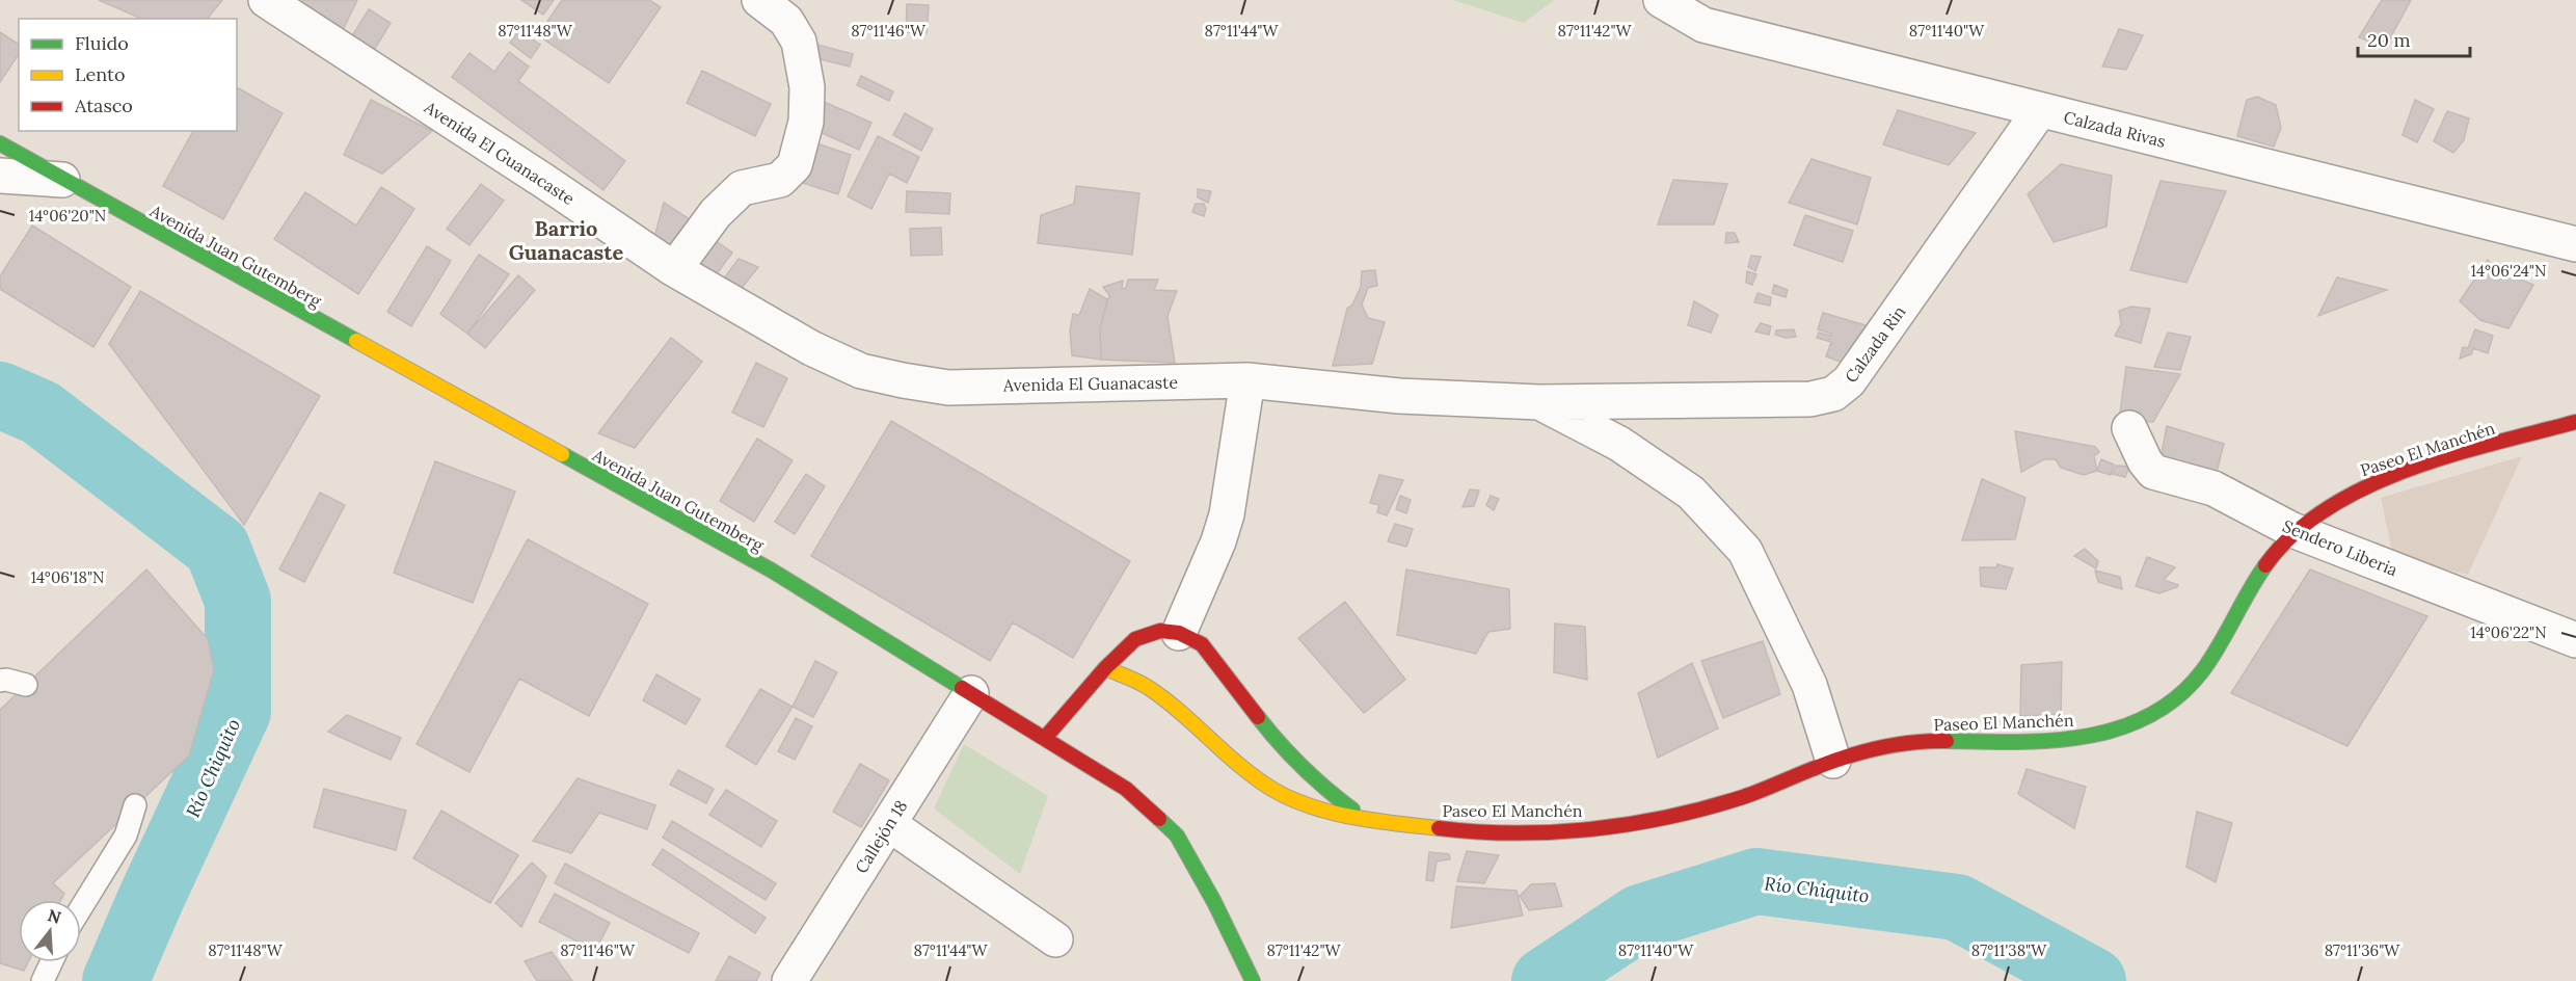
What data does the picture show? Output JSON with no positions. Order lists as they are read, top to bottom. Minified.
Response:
{"streets":{"street":["Calzada Rivas","Avenida El Guanacaste","Avenida Juan Gutemberg","Calzada Rin","Paseo El Manchén","Sendero Liberia","Callejón 18"]},"crossings":[["Calzada Rivas","Calzada Rin"],["Avenida El Guanacaste","Calzada Rin"],["Avenida El Guanacaste","Paseo El Manchén"],["Avenida Juan Gutemberg","Callejón 18"],["Paseo El Manchén","Sendero Liberia"]],"districts":["Barrio Guanacaste"],"water":["Río Chiquito"],"legend":["Fluido","Lento","Atasco"],"scale_bar":"20 m","north":"top","coordinates":["87°11'48\"W","87°11'46\"W","87°11'44\"W","87°11'42\"W","87°11'40\"W","14°06'20\"N","14°06'24\"N","14°06'18\"N","14°06'22\"N","87°11'38\"W","87°11'36\"W"]}
